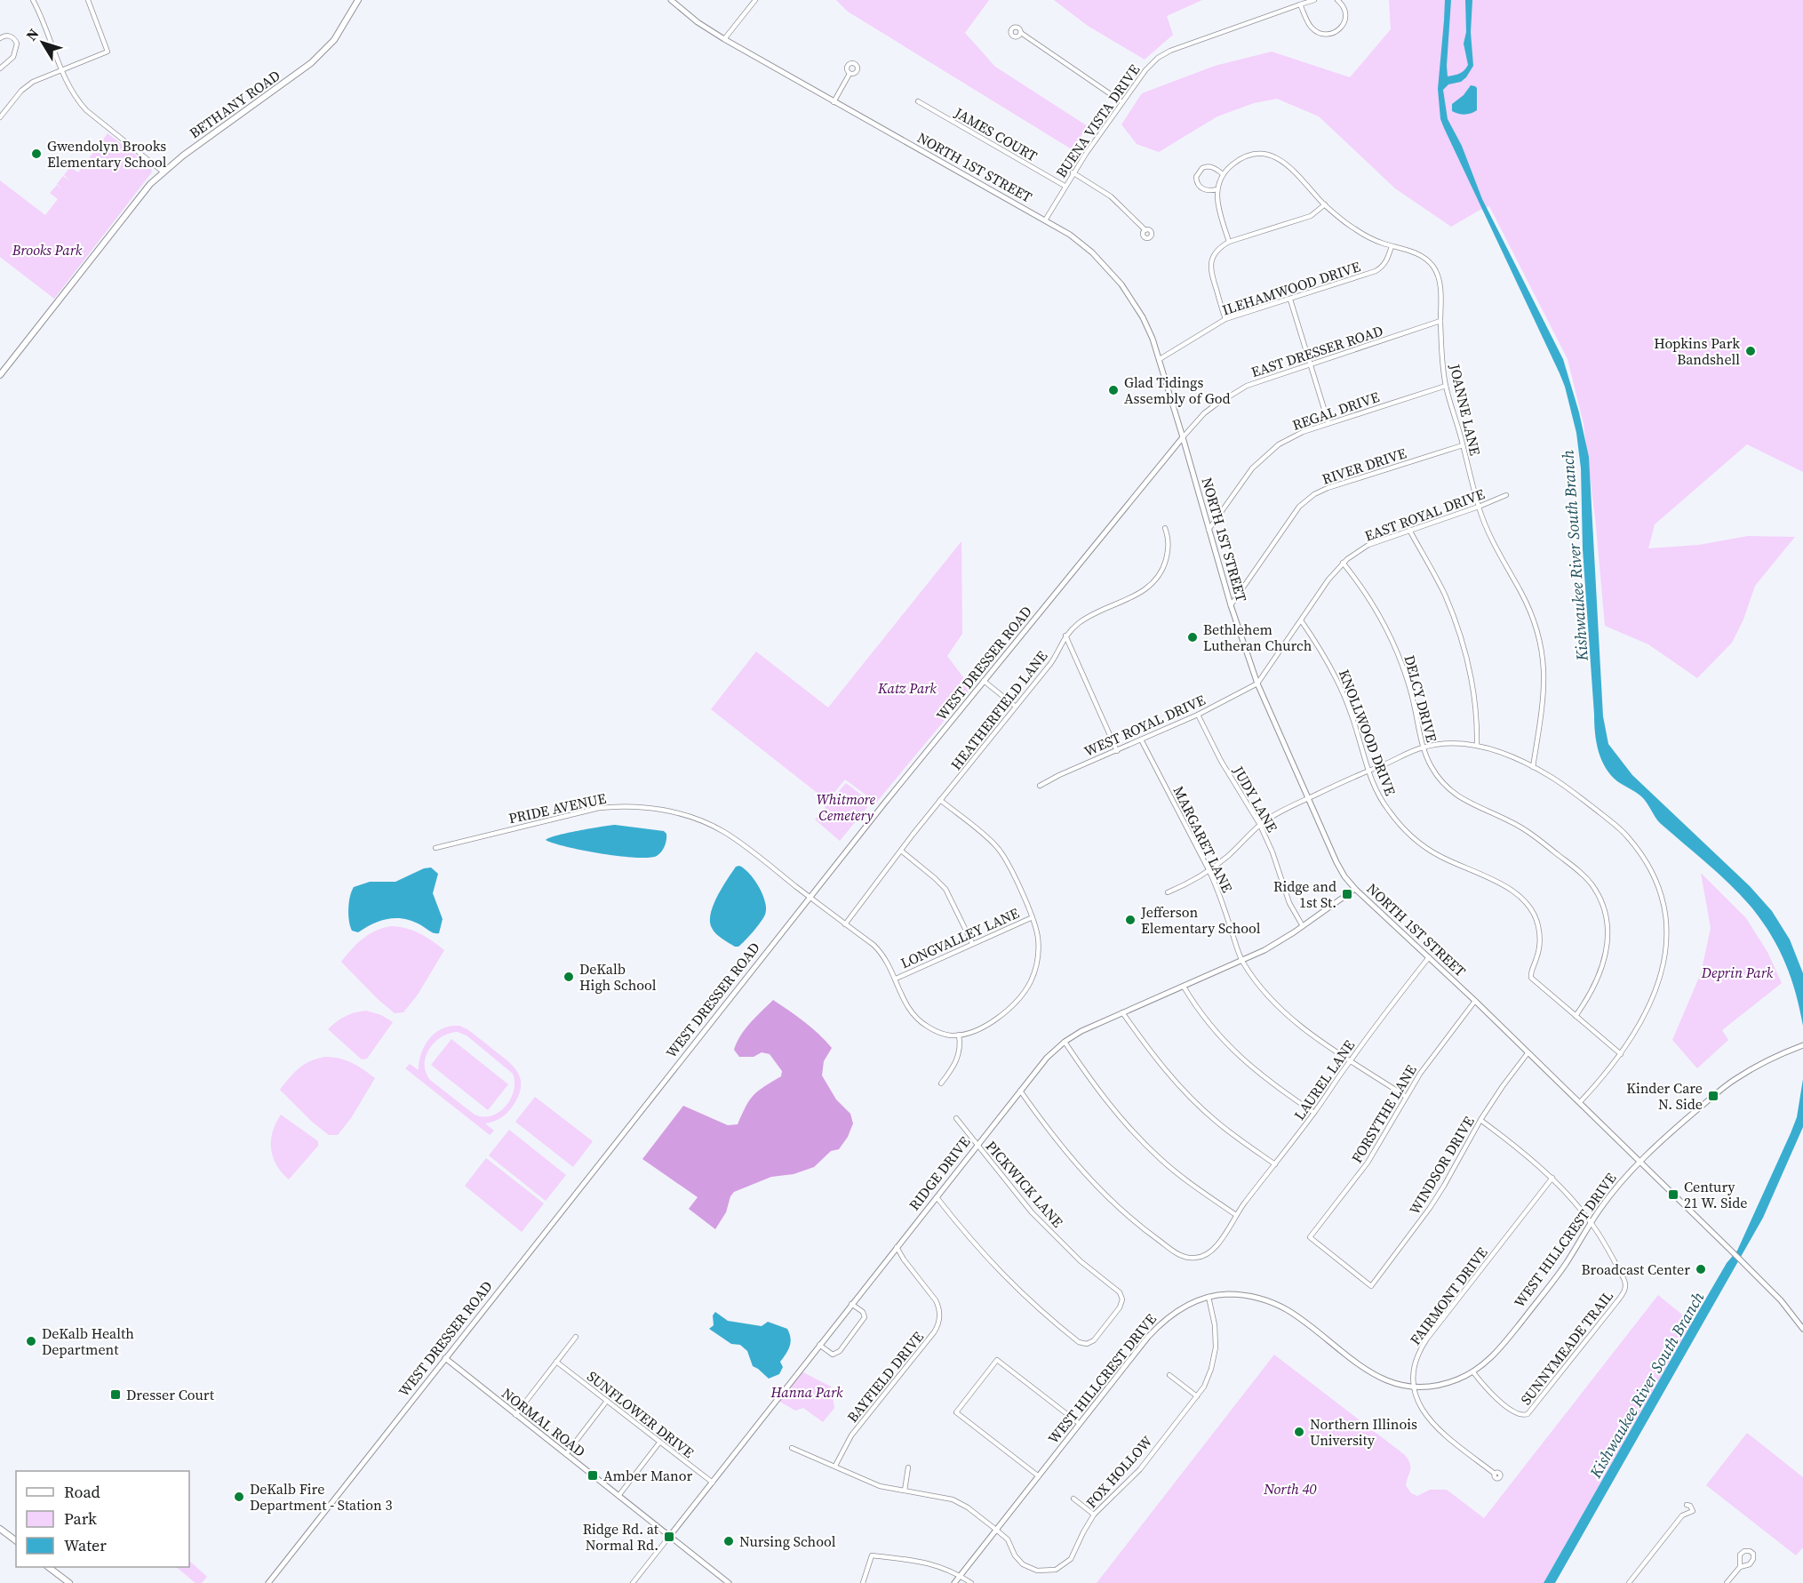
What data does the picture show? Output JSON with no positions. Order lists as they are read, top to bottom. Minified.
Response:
{"streets":{"main road":["BETHANY ROAD"],"street":["BUENA VISTA DRIVE","JAMES COURT","NORTH 1ST STREET","ILEHAMWOOD DRIVE","EAST DRESSER ROAD","JOANNE LANE","REGAL DRIVE","RIVER DRIVE","EAST ROYAL DRIVE","WEST DRESSER ROAD","DELCY DRIVE","HEATHERFIELD LANE","WEST ROYAL DRIVE","KNOLLWOOD DRIVE","JUDY LANE","PRIDE AVENUE","MARGARET LANE","LONGVALLEY LANE","LAUREL LANE","FORSYTHE LANE","WINDSOR DRIVE","RIDGE DRIVE","PICKWICK LANE","WEST HILLCREST DRIVE","FAIRMONT DRIVE","SUNNYMEADE TRAIL","BAYFIELD DRIVE","SUNFLOWER DRIVE","NORMAL ROAD","FOX HOLLOW"]},"crossings":[["BUENA VISTA DRIVE","JAMES COURT"],["BUENA VISTA DRIVE","NORTH 1ST STREET"],["NORTH 1ST STREET","ILEHAMWOOD DRIVE"],["NORTH 1ST STREET","EAST DRESSER ROAD"],["NORTH 1ST STREET","REGAL DRIVE"],["NORTH 1ST STREET","RIVER DRIVE"],["NORTH 1ST STREET","EAST ROYAL DRIVE"],["NORTH 1ST STREET","WEST DRESSER ROAD"],["NORTH 1ST STREET","WEST ROYAL DRIVE"],["NORTH 1ST STREET","LAUREL LANE"],["NORTH 1ST STREET","FORSYTHE LANE"],["NORTH 1ST STREET","WINDSOR DRIVE"],["NORTH 1ST STREET","RIDGE DRIVE"],["NORTH 1ST STREET","WEST HILLCREST DRIVE"],["ILEHAMWOOD DRIVE","JOANNE LANE"],["EAST DRESSER ROAD","JOANNE LANE"],["EAST DRESSER ROAD","WEST DRESSER ROAD"],["JOANNE LANE","REGAL DRIVE"],["JOANNE LANE","RIVER DRIVE"],["JOANNE LANE","EAST ROYAL DRIVE"],["EAST ROYAL DRIVE","DELCY DRIVE"],["EAST ROYAL DRIVE","WEST ROYAL DRIVE"],["EAST ROYAL DRIVE","KNOLLWOOD DRIVE"],["WEST DRESSER ROAD","PRIDE AVENUE"],["WEST DRESSER ROAD","NORMAL ROAD"],["DELCY DRIVE","KNOLLWOOD DRIVE"],["HEATHERFIELD LANE","PRIDE AVENUE"],["WEST ROYAL DRIVE","JUDY LANE"],["WEST ROYAL DRIVE","MARGARET LANE"],["JUDY LANE","RIDGE DRIVE"],["PRIDE AVENUE","LONGVALLEY LANE"],["MARGARET LANE","LAUREL LANE"],["MARGARET LANE","FORSYTHE LANE"],["MARGARET LANE","RIDGE DRIVE"],["LAUREL LANE","RIDGE DRIVE"],["FORSYTHE LANE","WINDSOR DRIVE"],["WINDSOR DRIVE","SUNNYMEADE TRAIL"],["RIDGE DRIVE","PICKWICK LANE"],["RIDGE DRIVE","BAYFIELD DRIVE"],["RIDGE DRIVE","SUNFLOWER DRIVE"],["RIDGE DRIVE","NORMAL ROAD"],["WEST HILLCREST DRIVE","FAIRMONT DRIVE"],["WEST HILLCREST DRIVE","SUNNYMEADE TRAIL"],["WEST HILLCREST DRIVE","FOX HOLLOW"],["FAIRMONT DRIVE","SUNNYMEADE TRAIL"],["BAYFIELD DRIVE","FOX HOLLOW"]],"water":["Kishwaukee River South Branch"],"parks":["Brooks Park","Katz Park","Whitmore Cemetery","Deprin Park","Hanna Park","North 40"],"places":{"other":["Gwendolyn Brooks Elementary School","Hopkins Park Bandshell","Glad Tidings Assembly of God","Bethlehem Lutheran Church","Jefferson Elementary School","DeKalb High School","Broadcast Center","DeKalb Health Department","Northern Illinois University","DeKalb Fire Department - Station 3","Nursing School"],"transit":["Ridge and 1st St.","Kinder Care N. Side","Century 21 W. Side","Dresser Court","Amber Manor","Ridge Rd. at Normal Rd."]},"legend":["Road","Park","Water"],"north":"top left"}
